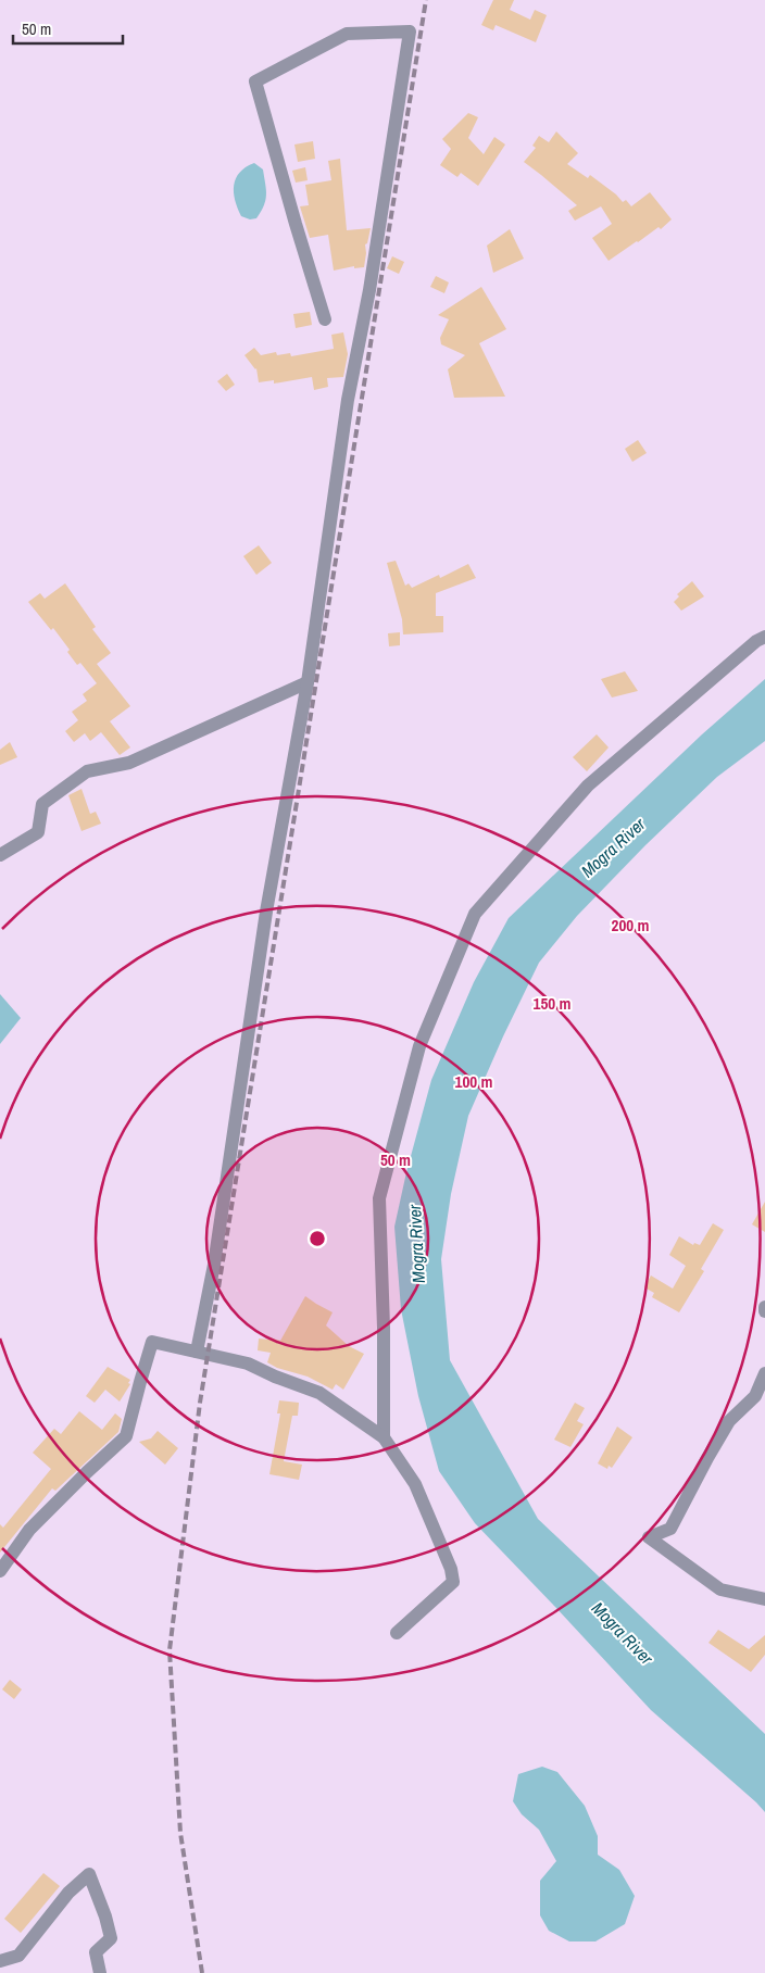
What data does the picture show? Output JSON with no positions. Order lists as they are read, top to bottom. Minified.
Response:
{"water":["Mogra River"],"scale_bar":"50 m","rings":["200 m","150 m","100 m","50 m"]}
